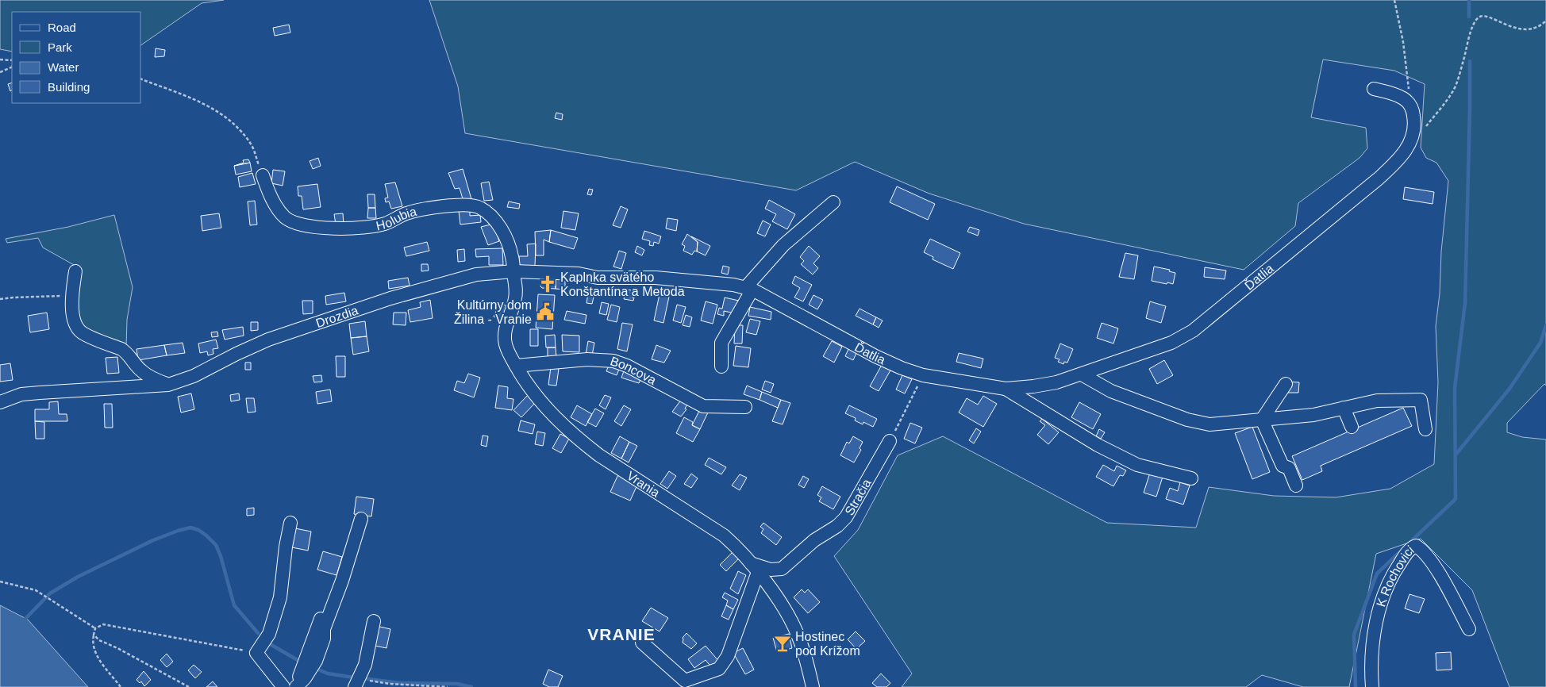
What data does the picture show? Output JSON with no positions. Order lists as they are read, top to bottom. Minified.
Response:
{"streets":{"street":["Holubia","Ďatlia","Drozdia","Boncova","Vrania","Stračia","K Rochovici"]},"crossings":[["Holubia","Ďatlia"],["Holubia","Drozdia"],["Holubia","Vrania"],["Ďatlia","Drozdia"],["Ďatlia","Vrania"],["Drozdia","Vrania"],["Boncova","Vrania"],["Vrania","Stračia"]],"districts":["VRANIE"],"places":{"church":["Kaplnka svätého Konštantína a Metoda"],"public building":["Kultúrny dom Žilina - Vranie"],"bar":["Hostinec pod Krížom"]},"legend":["Road","Park","Water","Building"]}
